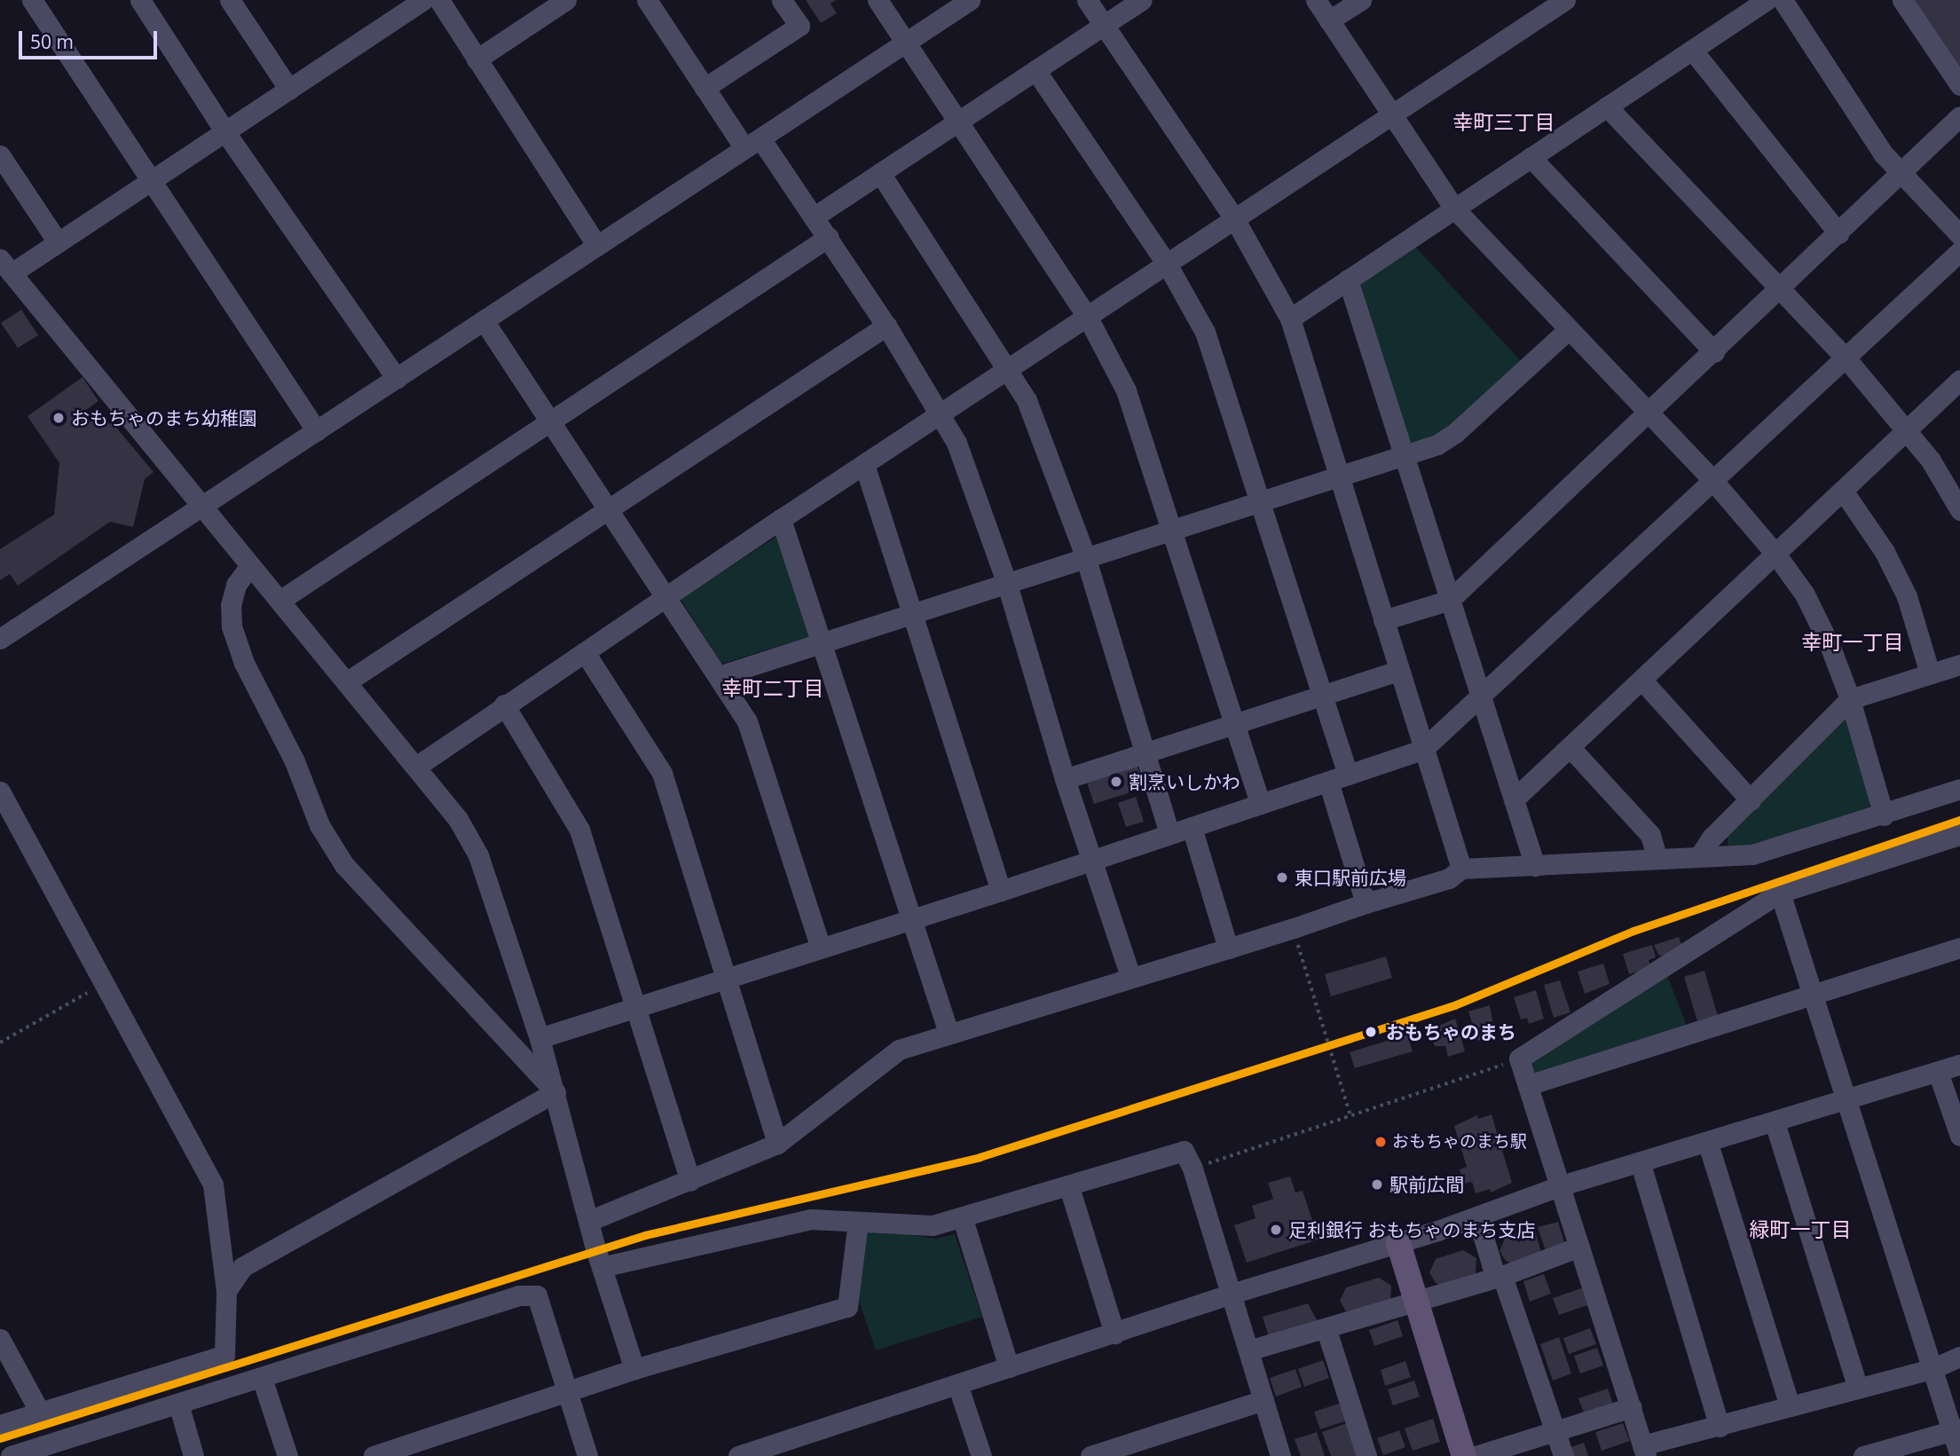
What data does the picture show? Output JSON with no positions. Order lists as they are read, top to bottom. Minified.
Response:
{"districts":["幸町三丁目","幸町一丁目","幸町二丁目","緑町一丁目"],"places":["おもちゃのまち幼稚園","割烹いしかわ","東口駅前広場","おもちゃのまち","おもちゃのまち駅","駅前広間","足利銀行 おもちゃのまち支店"],"scale_bar":"50 m"}
